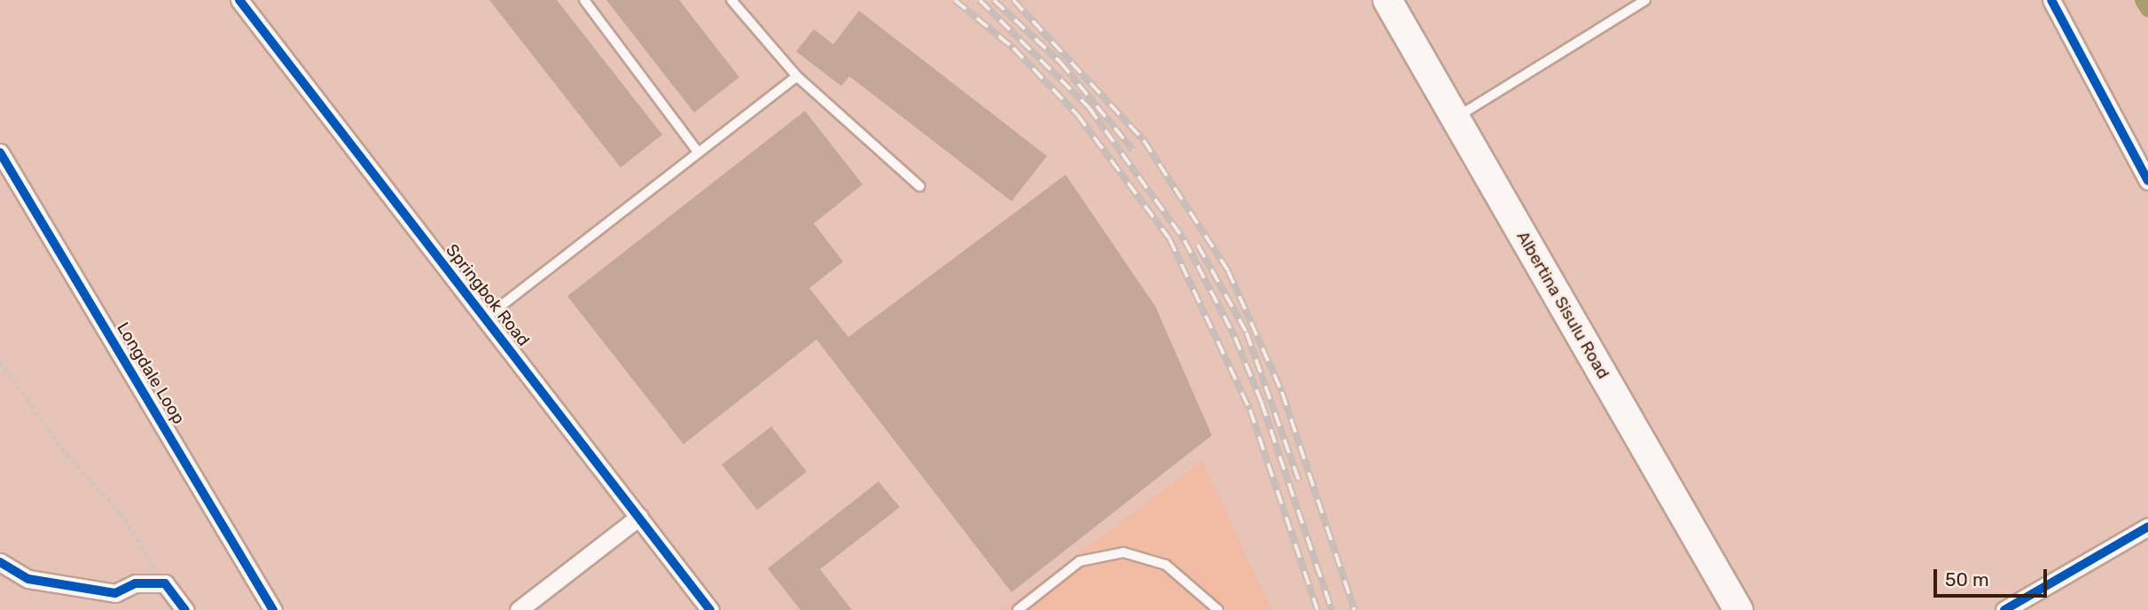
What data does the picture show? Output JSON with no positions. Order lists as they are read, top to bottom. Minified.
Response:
{"streets":{"main road":["Albertina Sisulu Road"],"street":["Springbok Road","Longdale Loop"]},"scale_bar":"50 m"}
